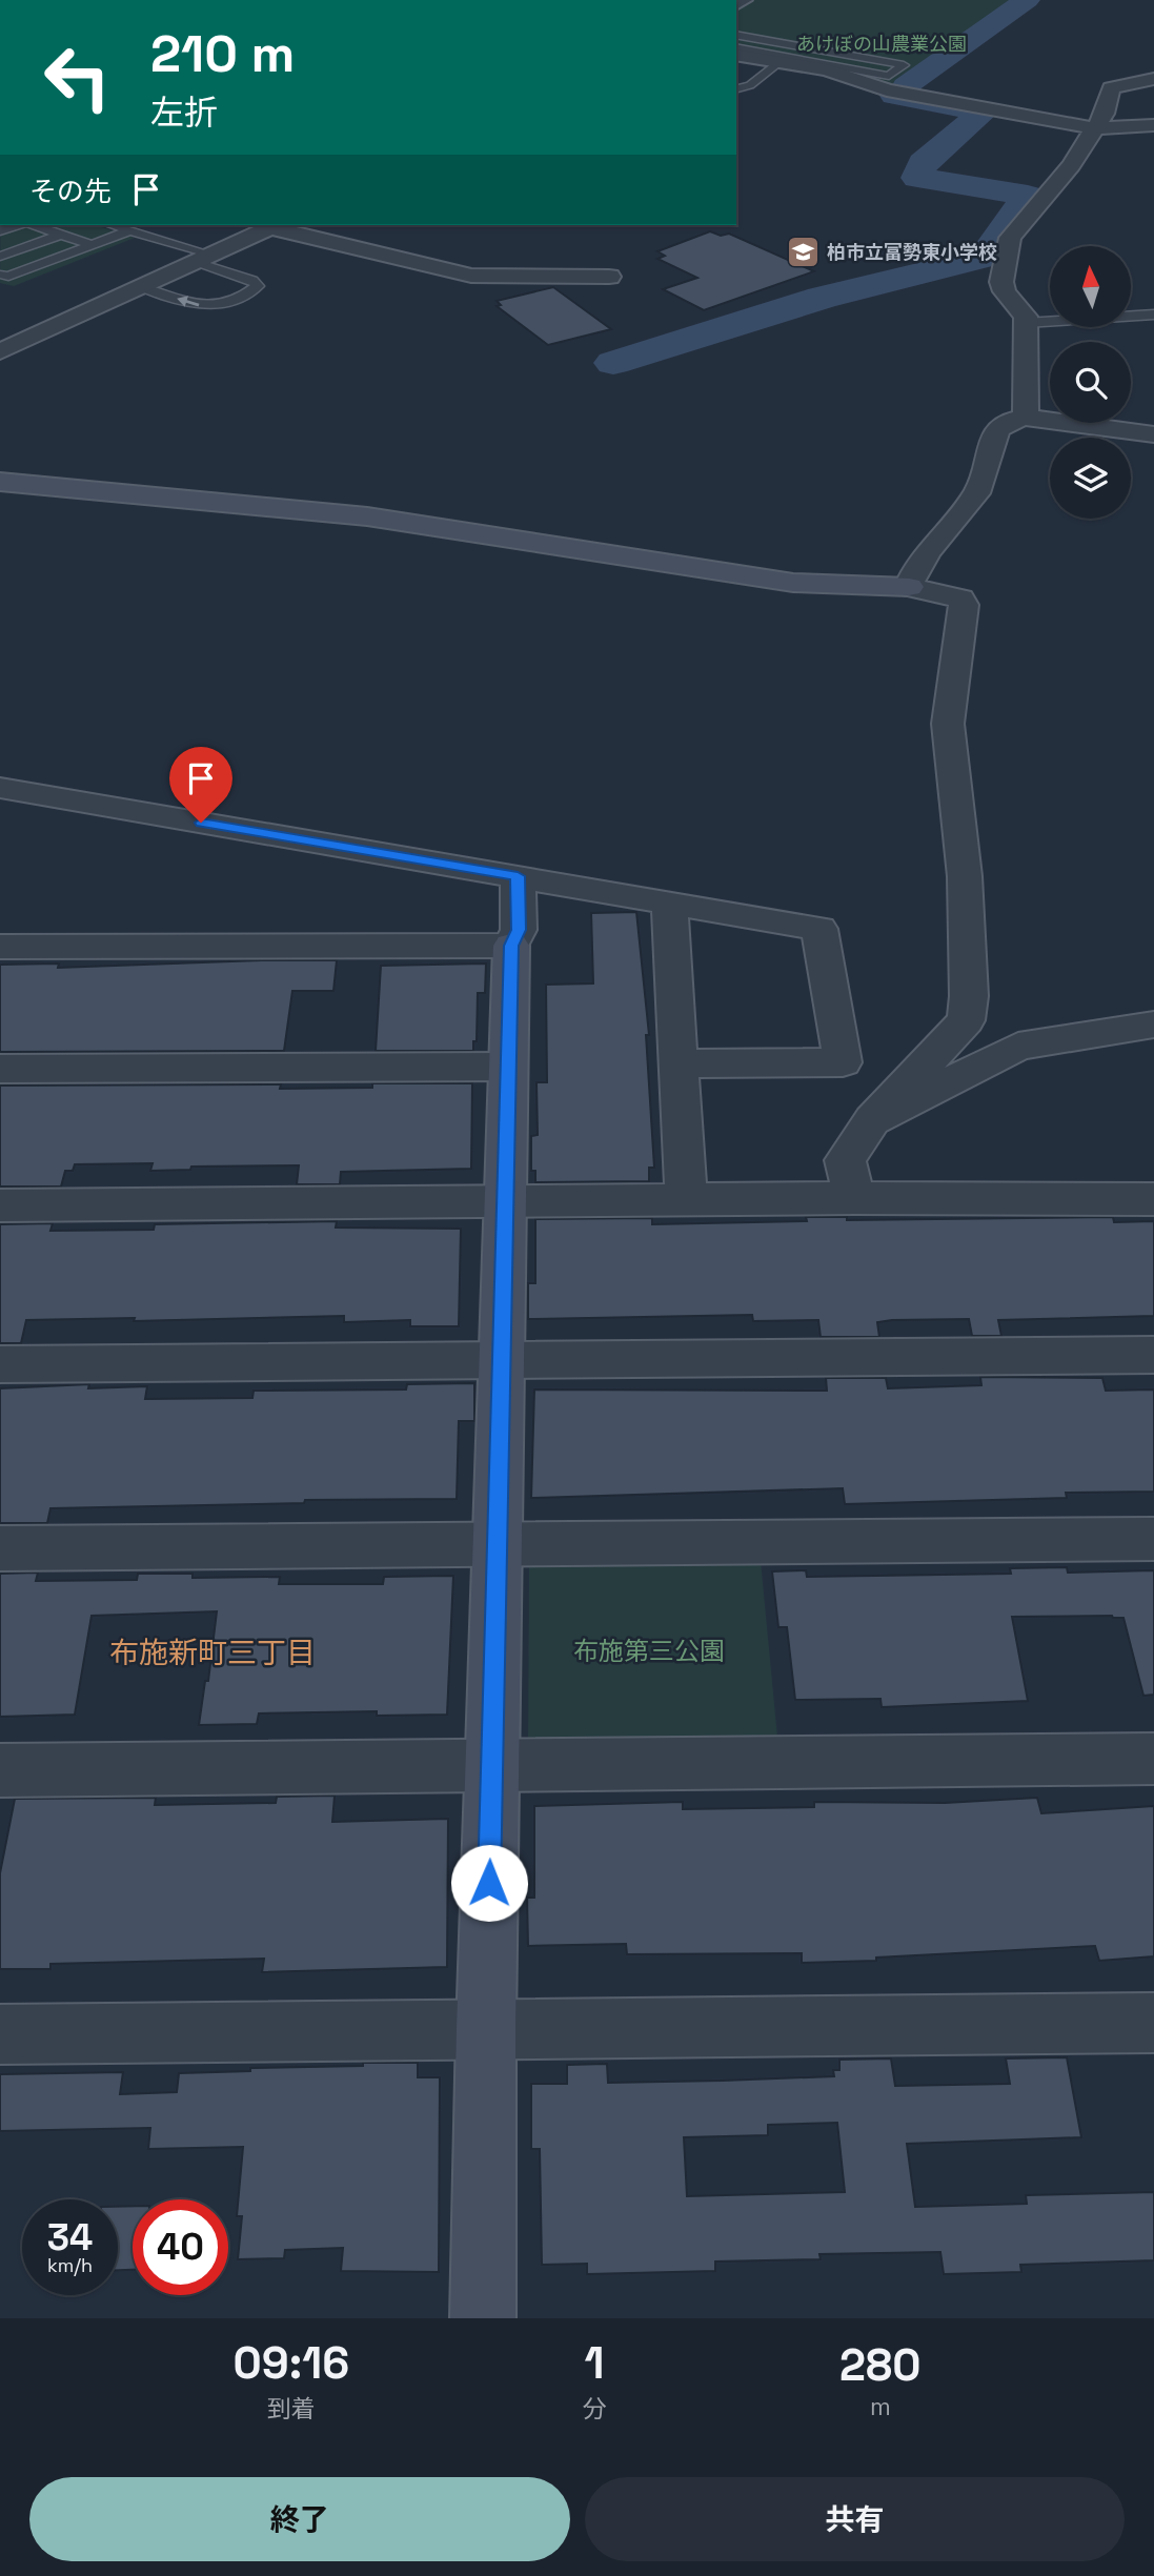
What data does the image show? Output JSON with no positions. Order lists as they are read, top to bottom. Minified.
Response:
{"districts":["布施新町三丁目"],"parks":["あけぼの山農業公園","布施第三公園"],"places":{"school or university":["柏市立富勢東小学校"]},"north":"top","page":{"turn":["210 m","左折"],"then":"その先","speed":"34 km/h","limit":"40","eta":["09:16","到着","1","分","280","m"],"buttons":["終了","共有"]}}
